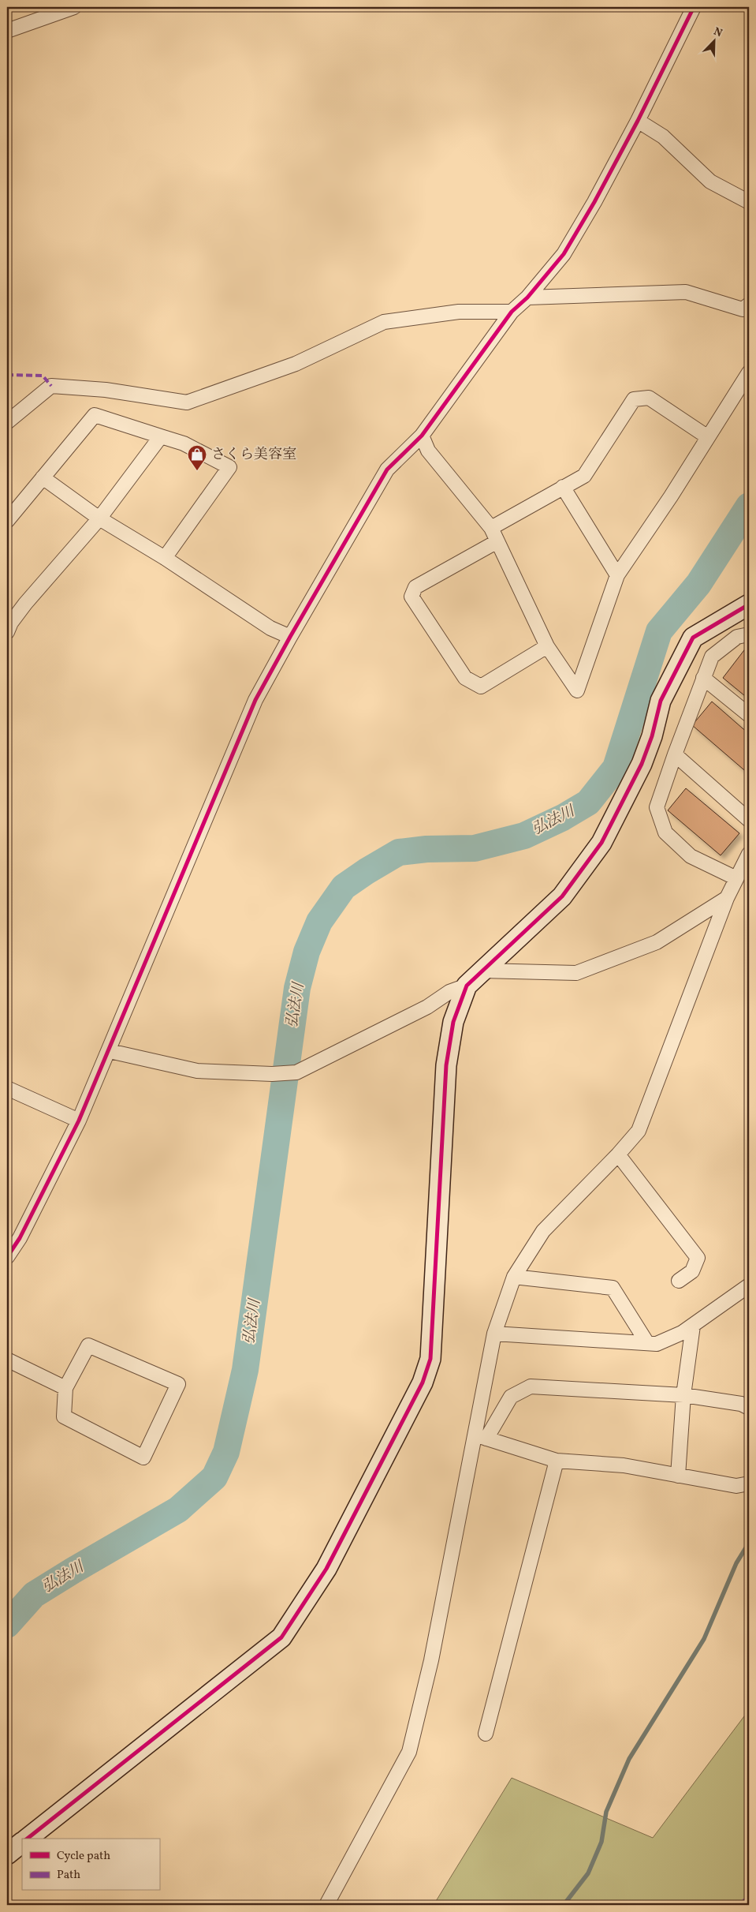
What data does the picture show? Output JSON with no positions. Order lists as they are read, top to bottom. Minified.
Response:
{"water":["弘法川"],"places":{"shop":["さくら美容室"]},"legend":["Cycle path","Path"],"north":"top right"}
